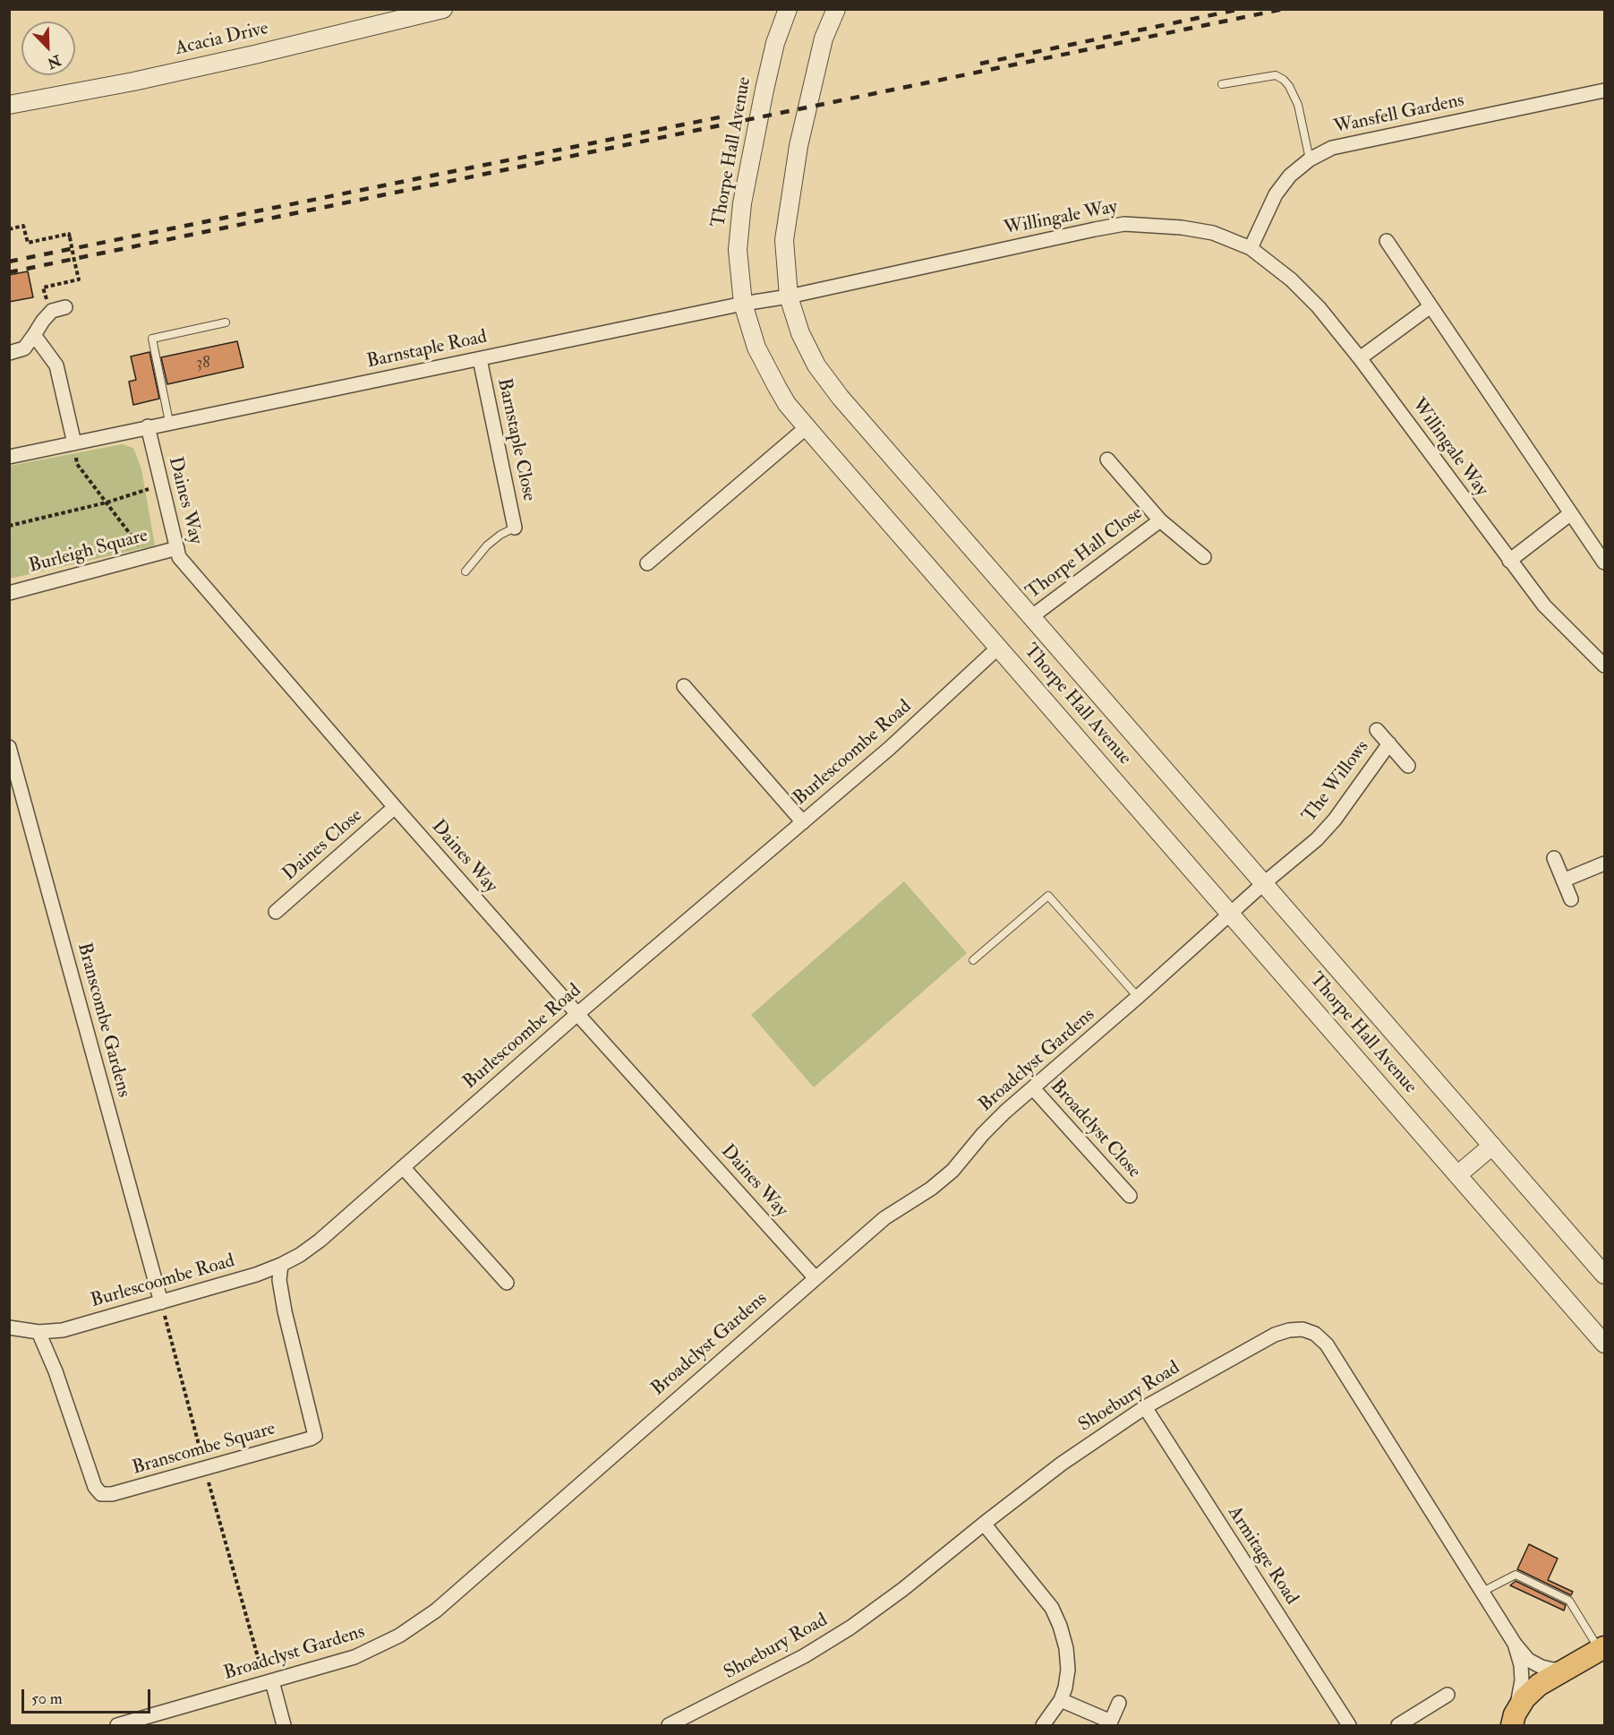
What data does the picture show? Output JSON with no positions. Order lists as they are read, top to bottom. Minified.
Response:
{"streets":{"street":["Acacia Drive","Wansfell Gardens","Thorpe Hall Avenue","Willingale Way","Barnstaple Road","Barnstaple Close","Daines Way","Burleigh Square","Thorpe Hall Close","Burlescoombe Road","The Willows","Daines Close","Branscombe Gardens","Broadclyst Gardens","Broadclyst Close","Shoebury Road","Branscombe Square","Armitage Road"]},"crossings":[["Wansfell Gardens","Willingale Way"],["Thorpe Hall Avenue","Willingale Way"],["Thorpe Hall Avenue","Barnstaple Road"],["Thorpe Hall Avenue","Thorpe Hall Close"],["Thorpe Hall Avenue","Burlescoombe Road"],["Thorpe Hall Avenue","The Willows"],["Thorpe Hall Avenue","Broadclyst Gardens"],["Willingale Way","Barnstaple Road"],["Barnstaple Road","Barnstaple Close"],["Barnstaple Road","Daines Way"],["Daines Way","Burleigh Square"],["Daines Way","Burlescoombe Road"],["Daines Way","Daines Close"],["Daines Way","Broadclyst Gardens"],["Burlescoombe Road","Branscombe Gardens"],["Burlescoombe Road","Branscombe Square"],["The Willows","Broadclyst Gardens"],["Broadclyst Gardens","Broadclyst Close"],["Shoebury Road","Armitage Road"]],"house_numbers":["38"],"scale_bar":"50 m","north":"bottom right"}
